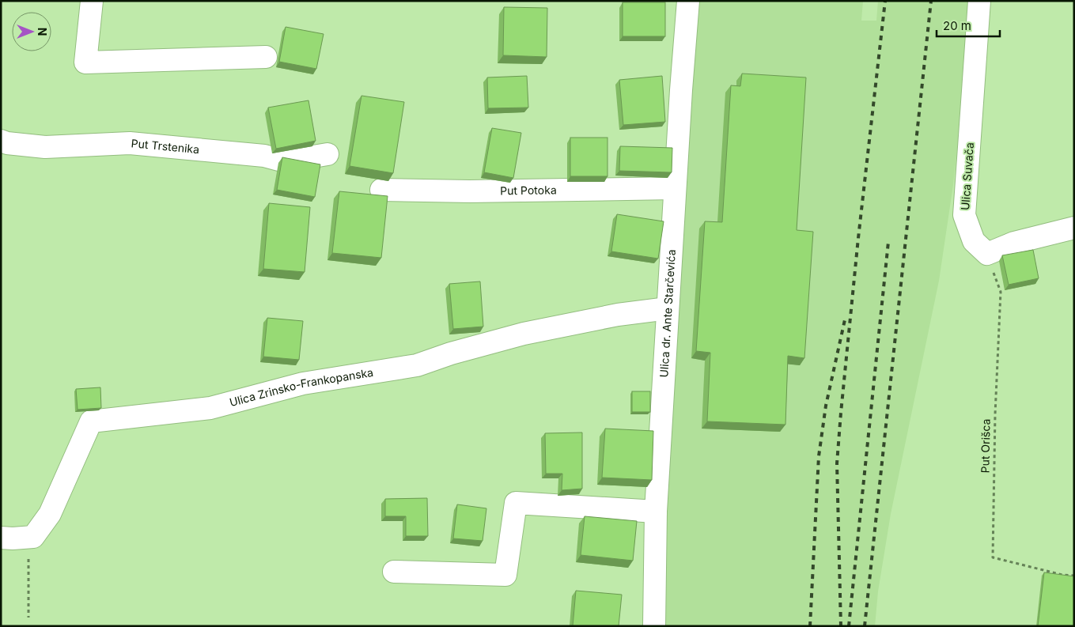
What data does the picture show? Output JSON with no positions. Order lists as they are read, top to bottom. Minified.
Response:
{"streets":{"street":["Put Trstenika","Ulica Suvača","Put Potoka","Ulica dr. Ante Starčevića","Ulica Zrinsko-Frankopanska"],"path":["Put Orišca"]},"crossings":[["Ulica Suvača","Put Orišca"],["Put Potoka","Ulica dr. Ante Starčevića"],["Ulica dr. Ante Starčevića","Ulica Zrinsko-Frankopanska"]],"scale_bar":"20 m","north":"right"}
